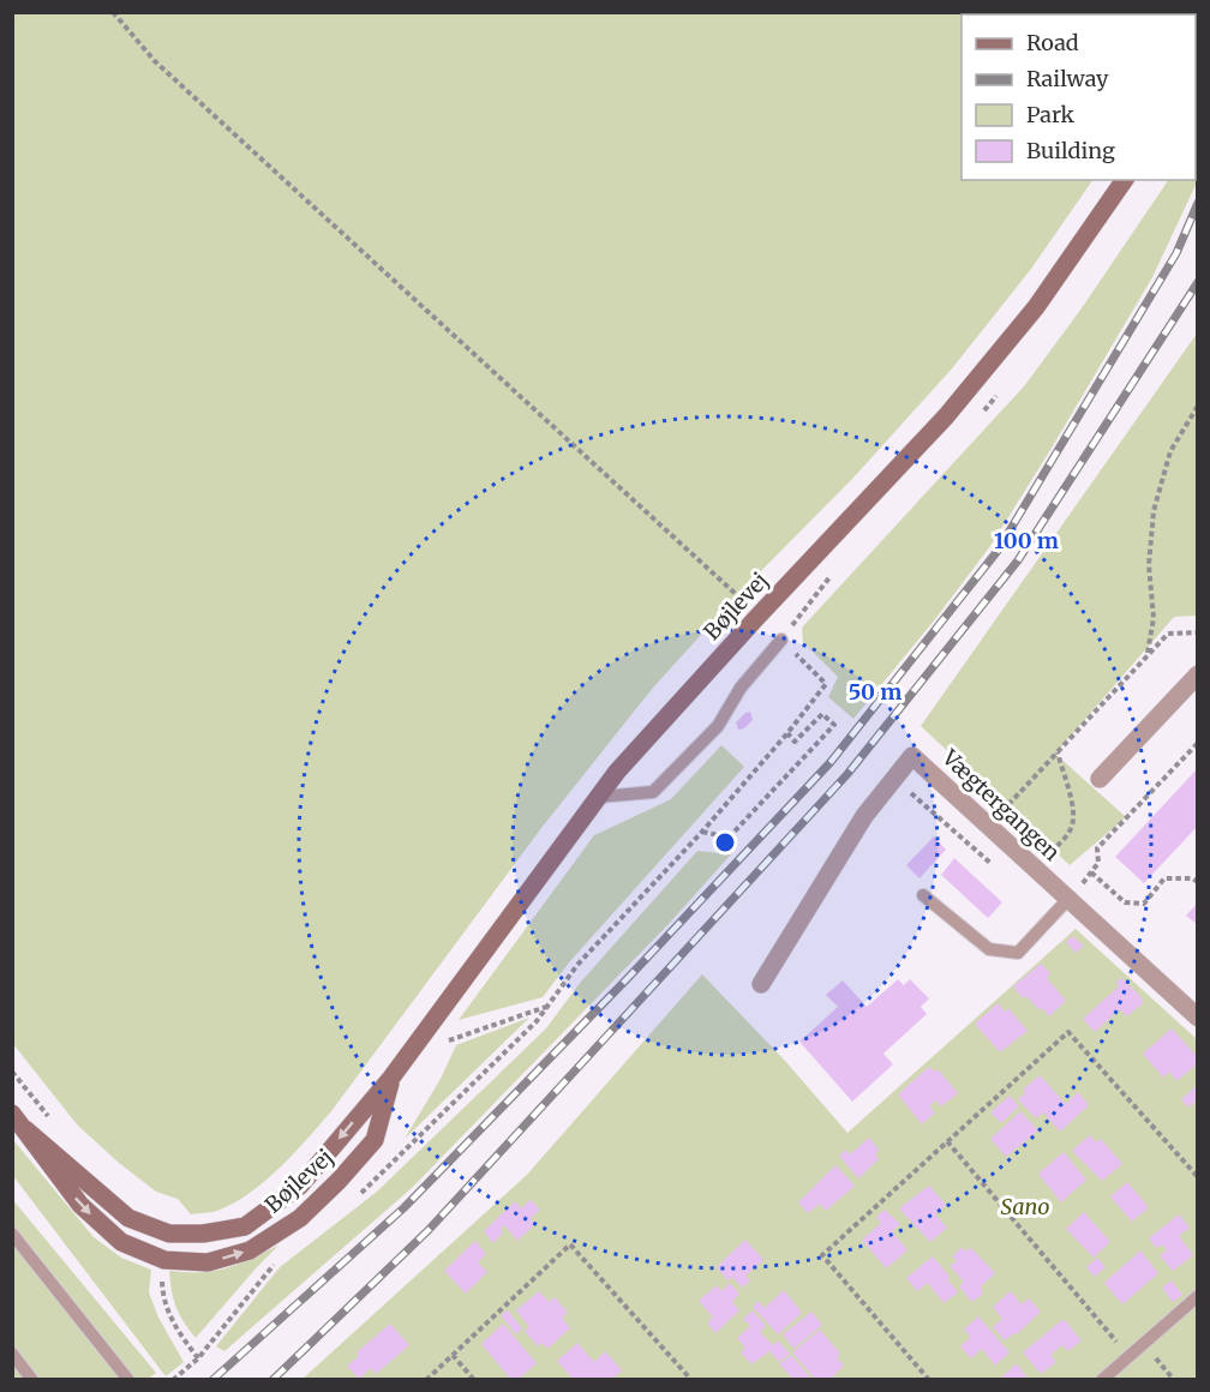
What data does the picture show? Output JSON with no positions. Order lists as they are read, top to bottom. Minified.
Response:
{"streets":{"street":["Bøjlevej","Vægtergangen"]},"parks":["Sano"],"legend":["Road","Railway","Park","Building"],"rings":["100 m","50 m"]}
